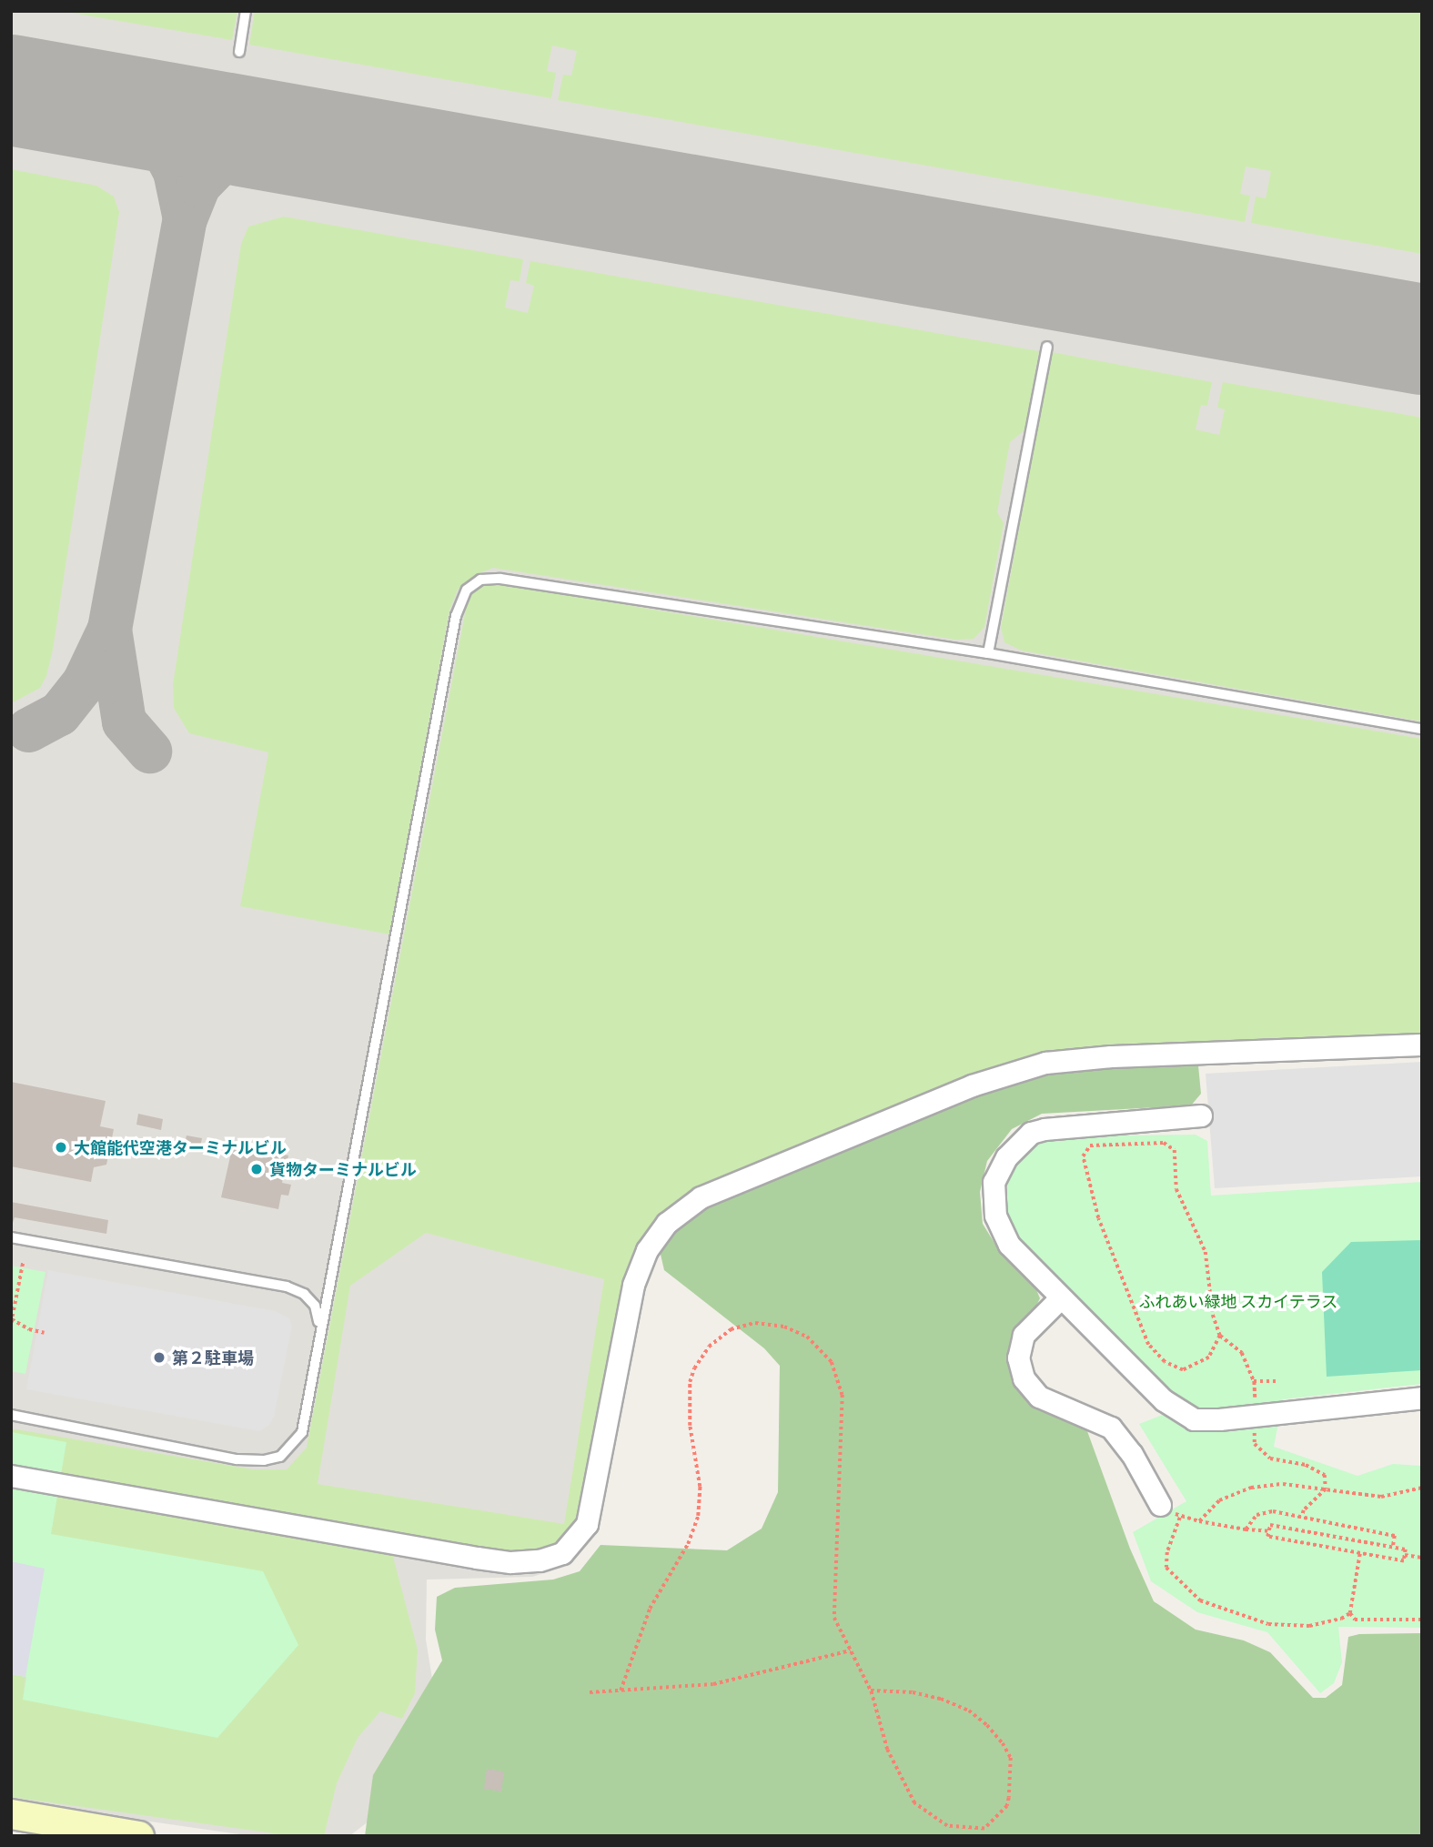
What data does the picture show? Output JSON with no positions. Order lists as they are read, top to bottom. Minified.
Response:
{"parks":["ふれあい緑地 スカイテラス"],"places":["大館能代空港ターミナルビル","貨物ターミナルビル","第２駐車場"]}
